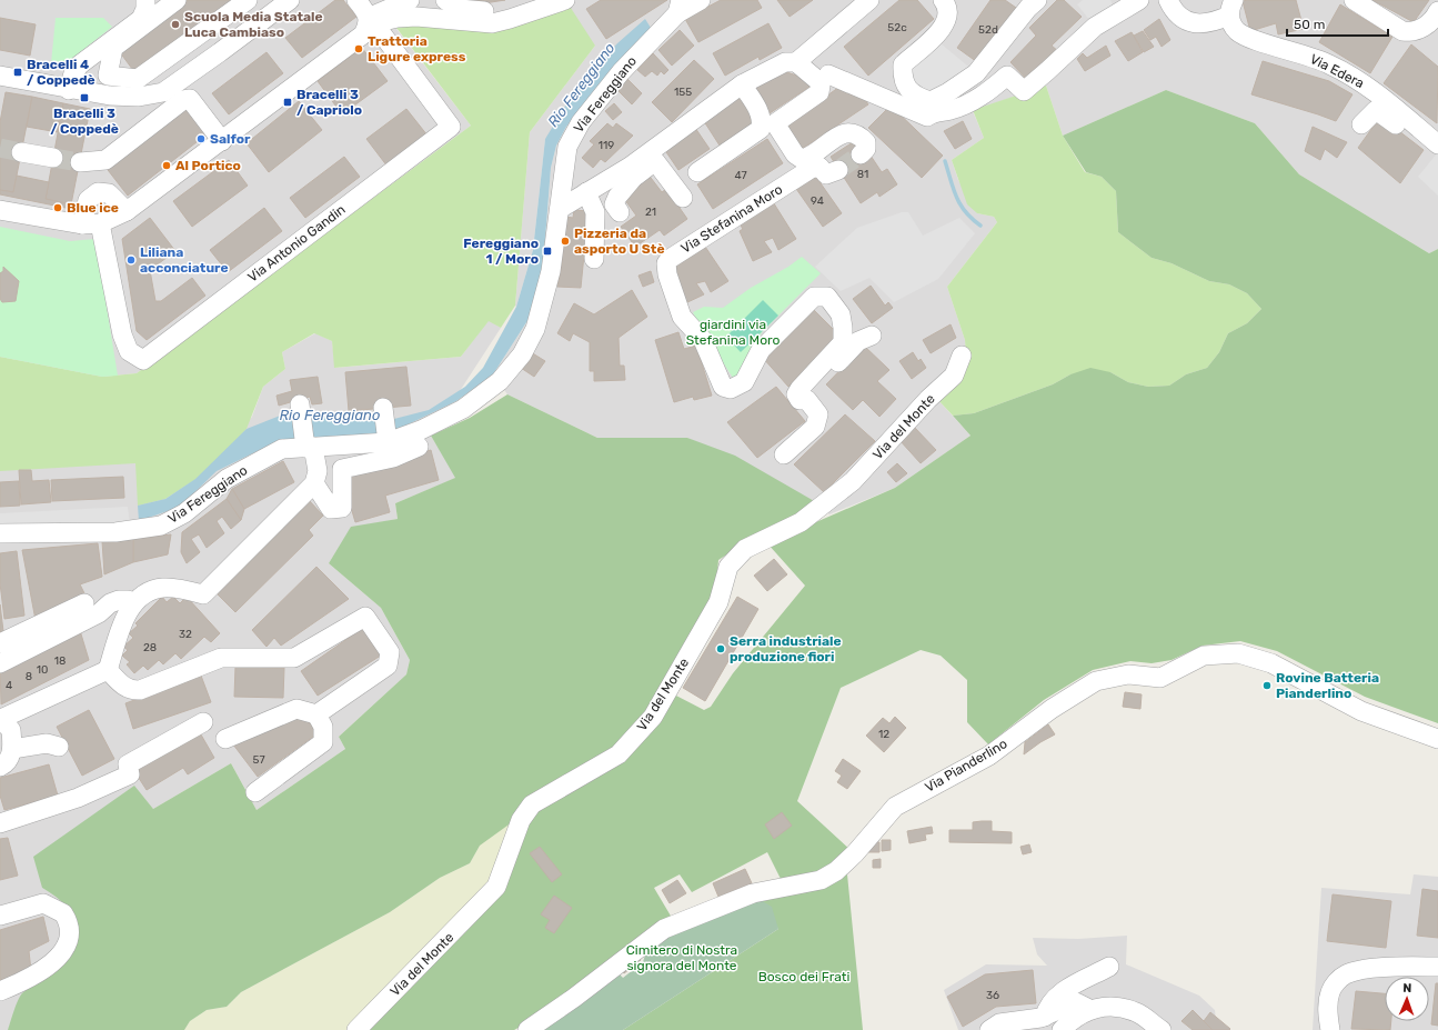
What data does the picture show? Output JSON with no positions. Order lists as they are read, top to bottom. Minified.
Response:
{"streets":{"street":["Via Edera","Via Fereggiano","Via Stefanina Moro","Via Antonio Gandin","Via del Monte","Via Pianderlino"]},"water":["Rio Fereggiano"],"parks":["giardini via Stefanina Moro","Cimitero di Nostra signora del Monte","Bosco dei Frati"],"places":{"other":["Scuola Media Statale Luca Cambiaso","Trattoria Ligure express","Salfor","Al Portico","Blue ice","Pizzeria da asporto U Stè","Liliana acconciature","Serra industriale produzione fiori","Rovine Batteria Pianderlino"],"transit":["Bracelli 4 / Coppedè","Bracelli 3 / Coppedè","Bracelli 3 / Capriolo","Fereggiano 1 / Moro"]},"house_numbers":["52c","52d","155","119","81","47","94","21","32","28","18","10","8","4","12","57","36"],"scale_bar":"50 m","north":"top"}
